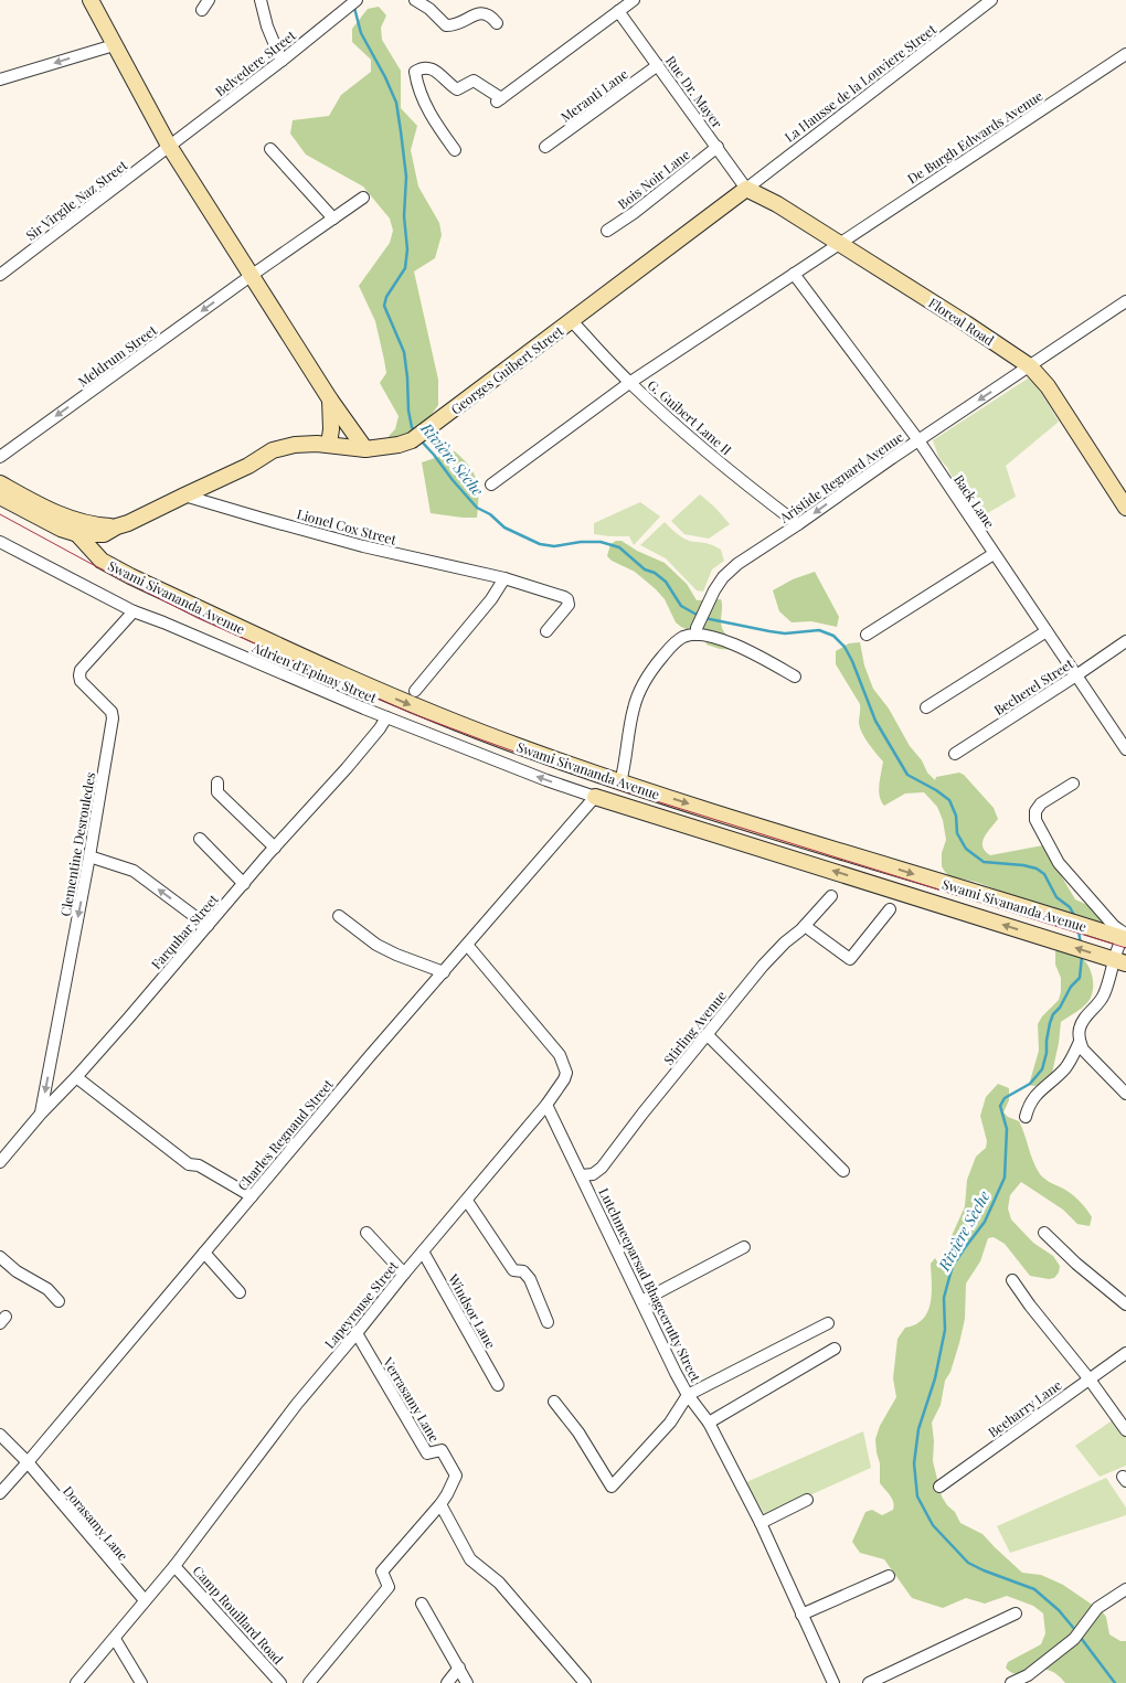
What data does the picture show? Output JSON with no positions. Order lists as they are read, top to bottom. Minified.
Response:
{"streets":{"street":["Belvedere Street","La Hausse de la Louviere Street","Rue Dr. Mayer","Meranti Lane","De Burgh Edwards Avenue","Bois Noir Lane","Sir Virgile Naz Street","Floreal Road","Meldrum Street","Georges Guibert Street","G. Guibert Lane II","Aristide Regnard Avenue","Back Lane","Lionel Cox Street","Swami Sivananda Avenue","Adrien d'Epinay Street","Becherel Street","Clementine Desrouledes","Farquhar Street","Stirling Avenue","Charles Regnaud Street","Lutchmeeparsad Bhageerutty Street","Lapeyrouse Street","Windsor Lane","Verrasamy Lane","Beeharry Lane","Dorasamy Lane","Camp Rouillard Road"]},"crossings":[["Belvedere Street","Sir Virgile Naz Street"],["La Hausse de la Louviere Street","Rue Dr. Mayer"],["La Hausse de la Louviere Street","Floreal Road"],["La Hausse de la Louviere Street","Georges Guibert Street"],["Rue Dr. Mayer","Meranti Lane"],["Rue Dr. Mayer","Bois Noir Lane"],["Rue Dr. Mayer","Floreal Road"],["Rue Dr. Mayer","Georges Guibert Street"],["De Burgh Edwards Avenue","Floreal Road"],["De Burgh Edwards Avenue","G. Guibert Lane II"],["De Burgh Edwards Avenue","Back Lane"],["Floreal Road","Georges Guibert Street"],["Floreal Road","Aristide Regnard Avenue"],["Georges Guibert Street","G. Guibert Lane II"],["Georges Guibert Street","Lionel Cox Street"],["Georges Guibert Street","Swami Sivananda Avenue"],["G. Guibert Lane II","Aristide Regnard Avenue"],["Aristide Regnard Avenue","Back Lane"],["Back Lane","Becherel Street"],["Adrien d'Epinay Street","Clementine Desrouledes"],["Adrien d'Epinay Street","Farquhar Street"],["Adrien d'Epinay Street","Charles Regnaud Street"],["Clementine Desrouledes","Farquhar Street"],["Stirling Avenue","Lutchmeeparsad Bhageerutty Street"],["Charles Regnaud Street","Lapeyrouse Street"],["Charles Regnaud Street","Dorasamy Lane"],["Lutchmeeparsad Bhageerutty Street","Lapeyrouse Street"],["Lapeyrouse Street","Windsor Lane"],["Lapeyrouse Street","Verrasamy Lane"],["Lapeyrouse Street","Dorasamy Lane"],["Lapeyrouse Street","Camp Rouillard Road"]],"one_way":["Meldrum Street","Aristide Regnard Avenue","Clementine Desrouledes"],"water":["Rivière Sèche"]}
